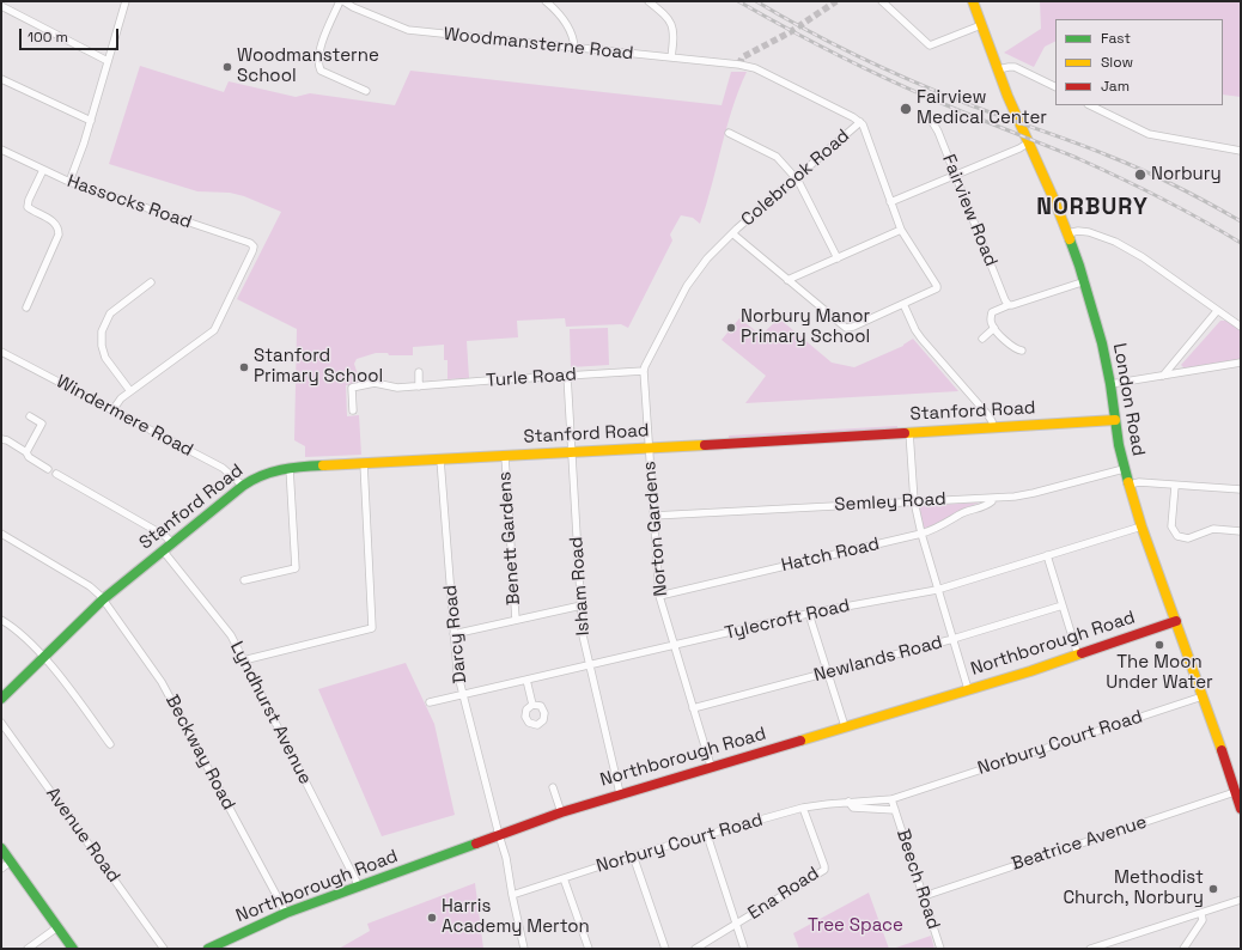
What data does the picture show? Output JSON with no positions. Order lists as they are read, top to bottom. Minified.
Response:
{"streets":{"main road":["London Road","Stanford Road","Northborough Road"],"street":["Woodmansterne Road","Colebrook Road","Hassocks Road","Fairview Road","Turle Road","Windermere Road","Semley Road","Norton Gardens","Benett Gardens","Hatch Road","Isham Road","Tylecroft Road","Darcy Road","Newlands Road","Lyndhurst Avenue","Norbury Court Road","Beckway Road","Avenue Road","Beatrice Avenue","Beech Road","Ena Road"]},"crossings":[["Woodmansterne Road","Colebrook Road"],["Colebrook Road","Turle Road"],["Colebrook Road","Norton Gardens"],["Turle Road","Norton Gardens"],["Turle Road","Isham Road"],["London Road","Stanford Road"],["London Road","Semley Road"],["London Road","Tylecroft Road"],["London Road","Northborough Road"],["London Road","Norbury Court Road"],["London Road","Beatrice Avenue"],["Stanford Road","Windermere Road"],["Stanford Road","Norton Gardens"],["Stanford Road","Benett Gardens"],["Stanford Road","Isham Road"],["Stanford Road","Darcy Road"],["Stanford Road","Lyndhurst Avenue"],["Stanford Road","Beckway Road"],["Semley Road","Norton Gardens"],["Semley Road","Hatch Road"],["Norton Gardens","Hatch Road"],["Norton Gardens","Tylecroft Road"],["Norton Gardens","Northborough Road"],["Norton Gardens","Newlands Road"],["Isham Road","Tylecroft Road"],["Isham Road","Northborough Road"],["Tylecroft Road","Darcy Road"],["Darcy Road","Northborough Road"],["Darcy Road","Norbury Court Road"],["Northborough Road","Lyndhurst Avenue"],["Northborough Road","Beckway Road"],["Norbury Court Road","Beech Road"],["Norbury Court Road","Ena Road"],["Beatrice Avenue","Beech Road"]],"districts":["NORBURY"],"parks":["Tree Space"],"places":["Woodmansterne School","Fairview Medical Center","Norbury","Norbury Manor Primary School","Stanford Primary School","The Moon Under Water","Methodist Church, Norbury","Harris Academy Merton"],"legend":["Fast","Slow","Jam"],"scale_bar":"100 m"}
